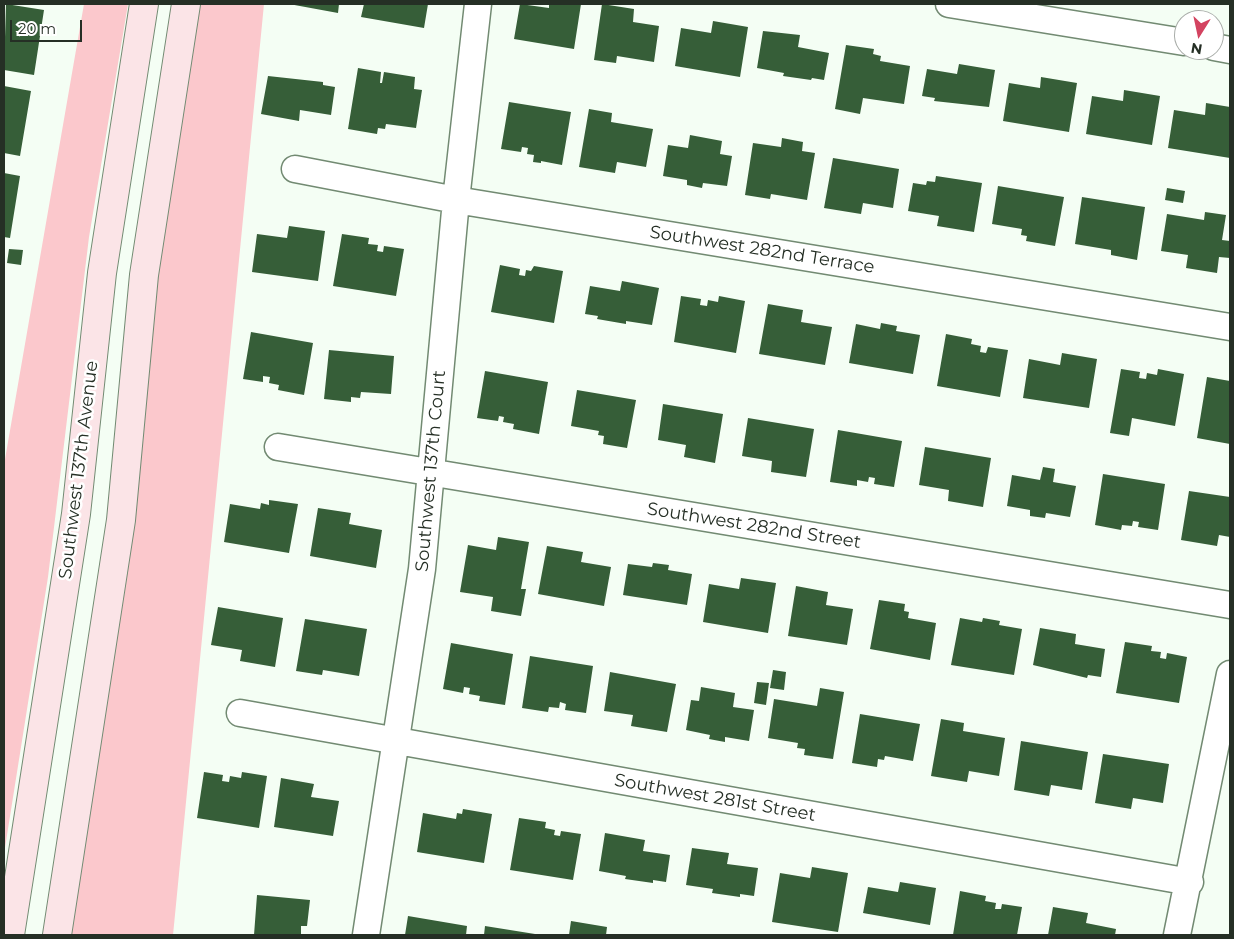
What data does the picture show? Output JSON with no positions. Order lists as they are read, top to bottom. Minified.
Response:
{"streets":{"main road":["Southwest 137th Avenue"],"street":["Southwest 282nd Terrace","Southwest 137th Court","Southwest 282nd Street","Southwest 281st Street"]},"crossings":[["Southwest 282nd Terrace","Southwest 137th Court"],["Southwest 137th Court","Southwest 282nd Street"],["Southwest 137th Court","Southwest 281st Street"]],"scale_bar":"20 m","north":"bottom"}
